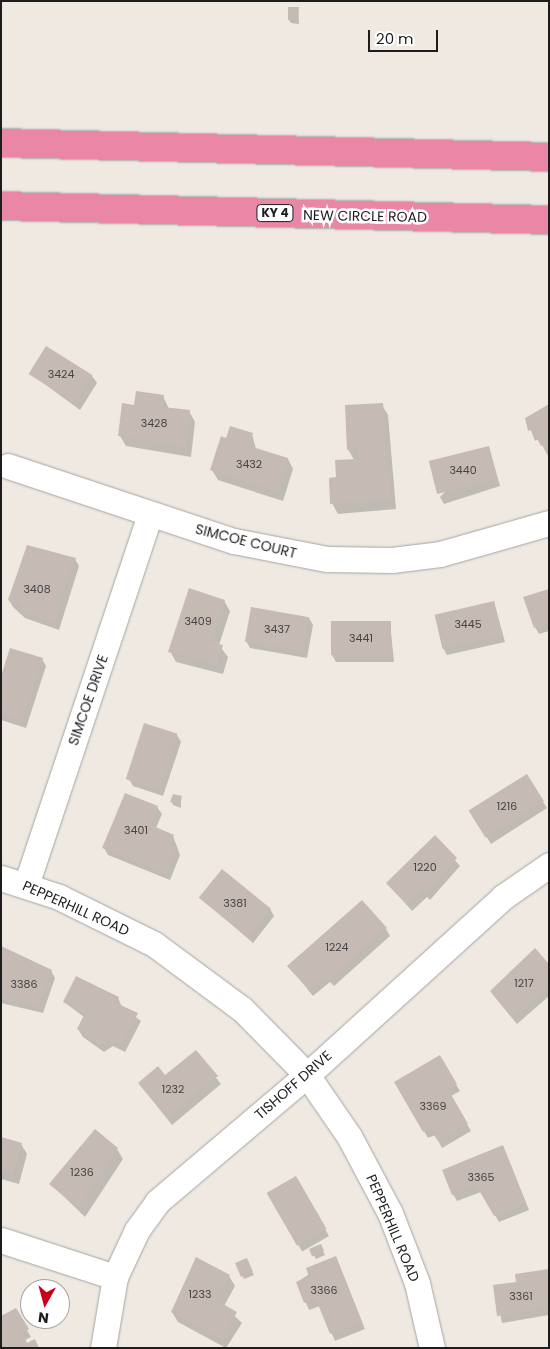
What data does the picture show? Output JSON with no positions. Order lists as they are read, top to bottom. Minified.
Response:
{"streets":{"highway":["KY 4","NEW CIRCLE ROAD"],"street":["SIMCOE COURT","SIMCOE DRIVE","PEPPERHILL ROAD","TISHOFF DRIVE"]},"crossings":[["SIMCOE COURT","SIMCOE DRIVE"],["SIMCOE DRIVE","PEPPERHILL ROAD"],["PEPPERHILL ROAD","TISHOFF DRIVE"]],"house_numbers":["3424","3428","3432","3440","3408","3409","3445","3437","3441","1216","3401","1220","3381","1224","1217","3386","1232","3369","1236","3365","3366","1233","3361"],"scale_bar":"20 m","north":"bottom"}
